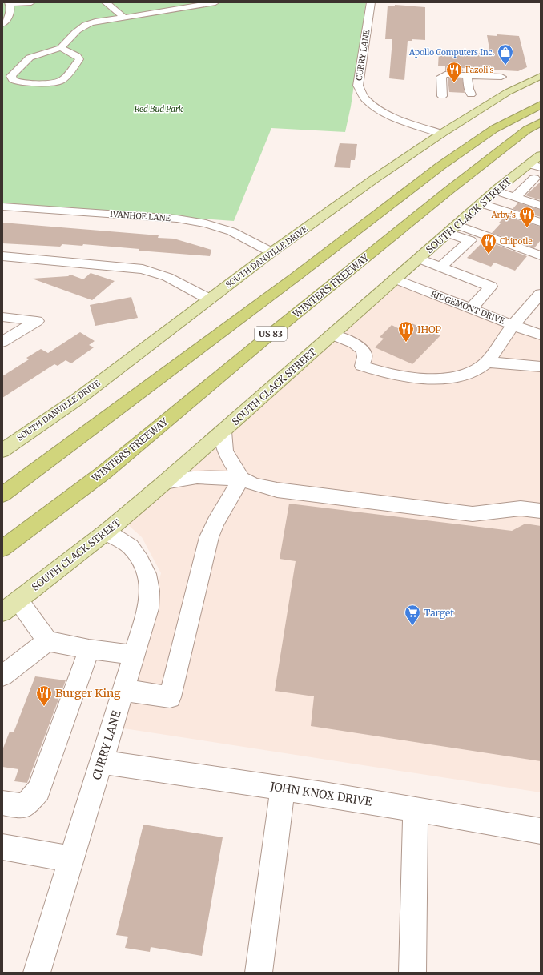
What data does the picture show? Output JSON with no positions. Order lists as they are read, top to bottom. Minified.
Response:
{"streets":{"highway":["WINTERS FREEWAY","US 83"],"main road":["SOUTH CLACK STREET","SOUTH DANVILLE DRIVE"],"street":["CURRY LANE","IVANHOE LANE","RIDGEMONT DRIVE","JOHN KNOX DRIVE"]},"crossings":[["CURRY LANE","SOUTH CLACK STREET"],["CURRY LANE","SOUTH DANVILLE DRIVE"],["CURRY LANE","JOHN KNOX DRIVE"],["SOUTH CLACK STREET","RIDGEMONT DRIVE"],["IVANHOE LANE","SOUTH DANVILLE DRIVE"]],"parks":["Red Bud Park"],"places":{"shop":["Apollo Computers Inc."],"restaurant":["Fazoli's","Arby's","Chipotle","IHOP","Burger King"],"supermarket":["Target"]}}
